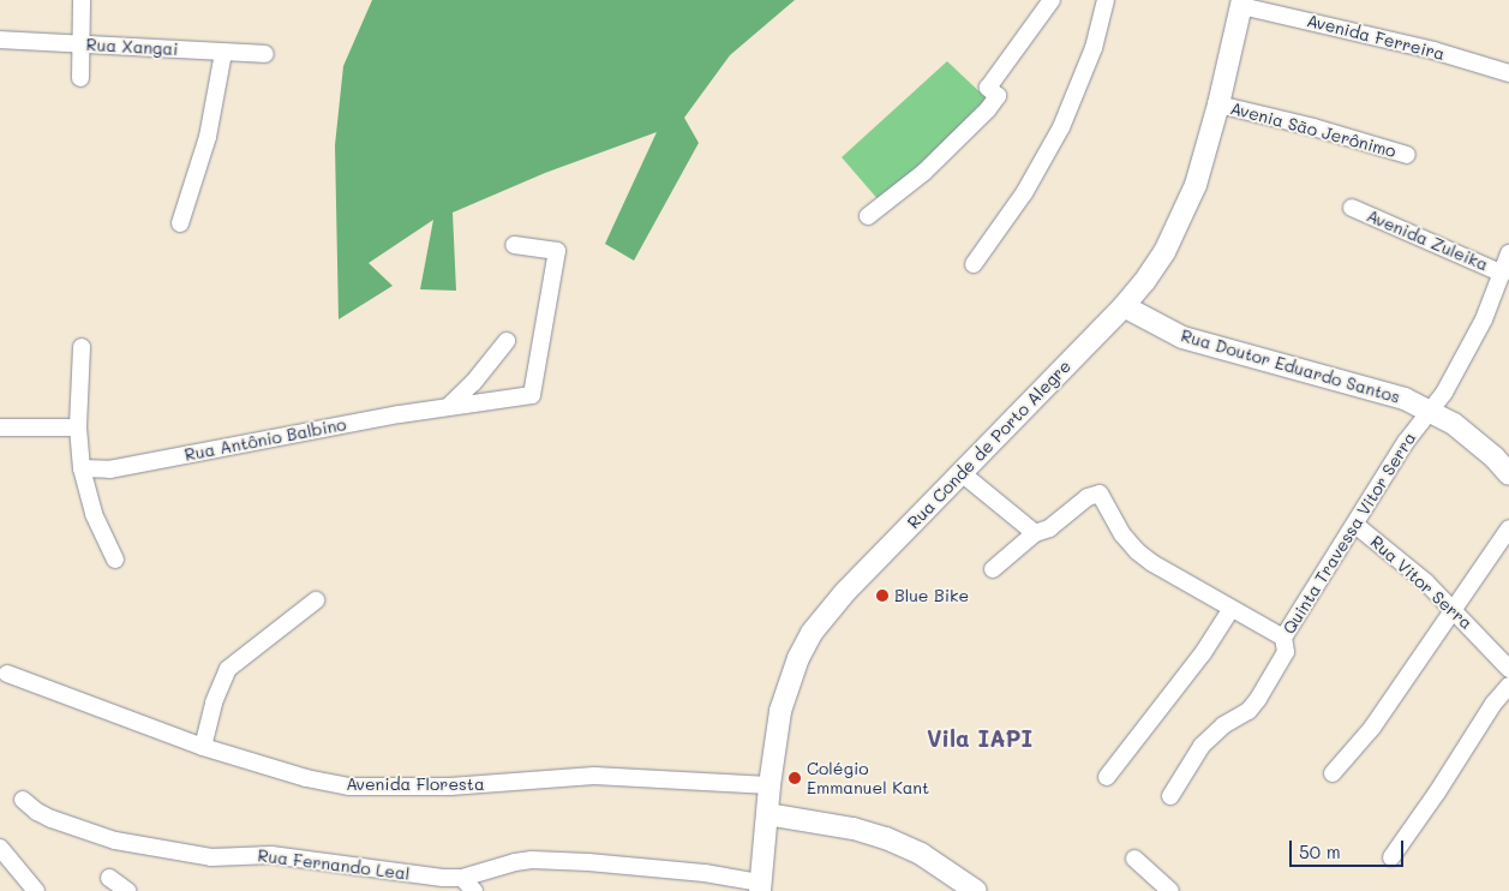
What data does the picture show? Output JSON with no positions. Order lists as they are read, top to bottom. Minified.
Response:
{"streets":{"main road":["Rua Doutor Eduardo Santos","Rua Conde de Porto Alegre"],"street":["Avenida Ferreira","Rua Xangai","Avenia São Jerônimo","Avenida Zuleika","Rua Antônio Balbino","Quinta Travessa Vitor Serra","Rua Vitor Serra","Avenida Floresta","Rua Fernando Leal"]},"crossings":[["Avenida Ferreira","Rua Conde de Porto Alegre"],["Avenia São Jerônimo","Rua Conde de Porto Alegre"],["Avenida Zuleika","Quinta Travessa Vitor Serra"],["Rua Doutor Eduardo Santos","Rua Conde de Porto Alegre"],["Rua Doutor Eduardo Santos","Quinta Travessa Vitor Serra"],["Rua Conde de Porto Alegre","Avenida Floresta"],["Rua Conde de Porto Alegre","Rua Fernando Leal"],["Quinta Travessa Vitor Serra","Rua Vitor Serra"]],"districts":["Vila IAPI"],"places":["Blue Bike","Colégio Emmanuel Kant"],"scale_bar":"50 m"}
